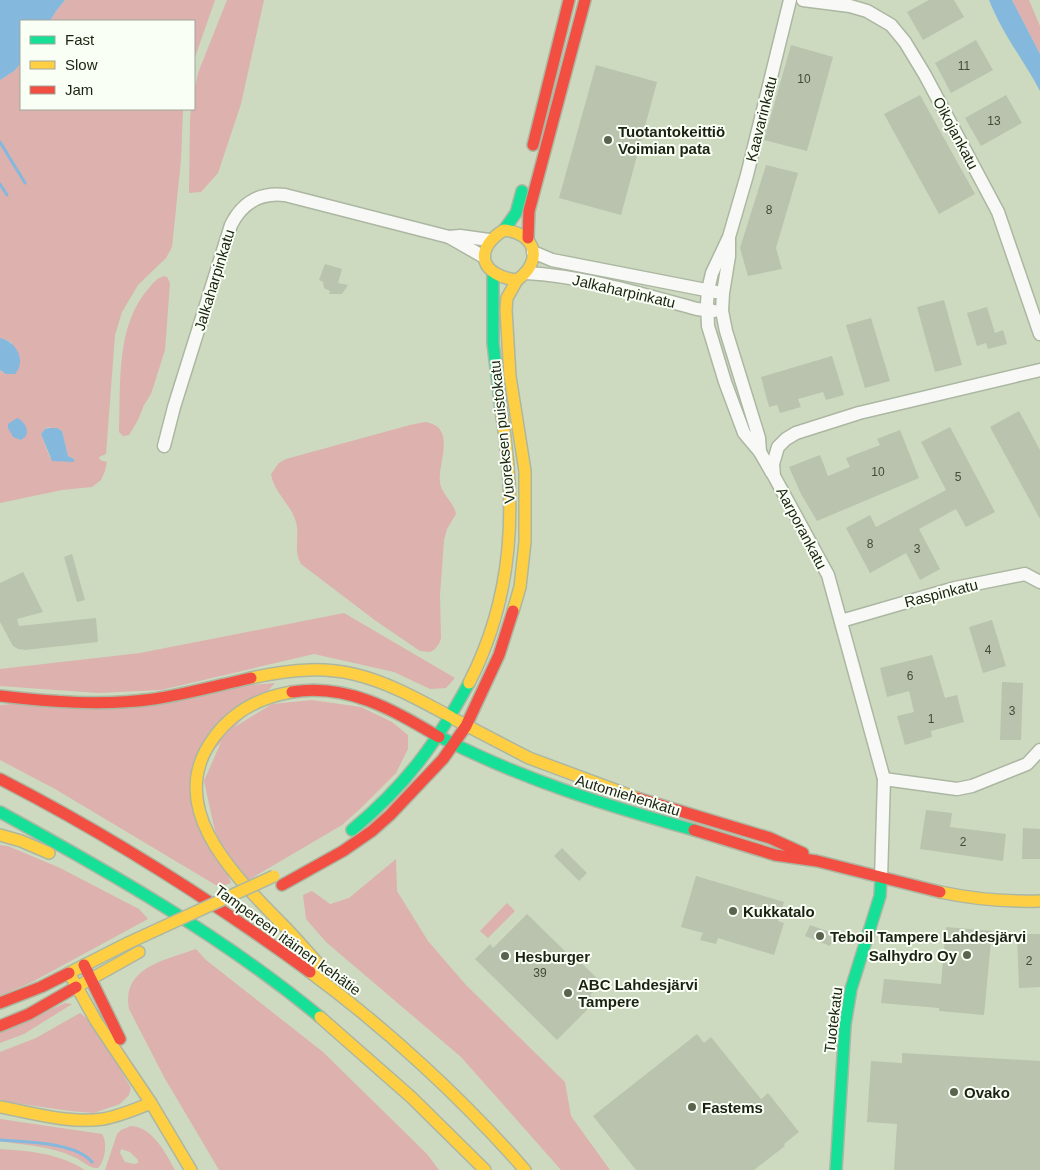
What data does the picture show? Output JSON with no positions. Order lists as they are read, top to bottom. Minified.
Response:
{"streets":{"main road":["Vuoreksen puistokatu","Automiehenkatu","Tampereen itäinen kehätie","Tuotekatu"],"street":["Kaavarinkatu","Oikojankatu","Jalkaharpinkatu","Aarporankatu","Raspinkatu"]},"crossings":[["Kaavarinkatu","Jalkaharpinkatu"],["Kaavarinkatu","Aarporankatu"],["Jalkaharpinkatu","Vuoreksen puistokatu"],["Vuoreksen puistokatu","Automiehenkatu"],["Aarporankatu","Raspinkatu"],["Aarporankatu","Automiehenkatu"],["Aarporankatu","Tuotekatu"],["Automiehenkatu","Tampereen itäinen kehätie"],["Automiehenkatu","Tuotekatu"]],"places":["Tuotantokeittiö Voimian pata","Kukkatalo","Teboil Tampere Lahdesjärvi","Salhydro Oy","Hesburger","ABC Lahdesjärvi Tampere","Ovako","Fastems"],"house_numbers":["11","10","13","8","10","5","8","3","4","6","3","1","2","2","39"],"legend":["Fast","Slow","Jam"]}
